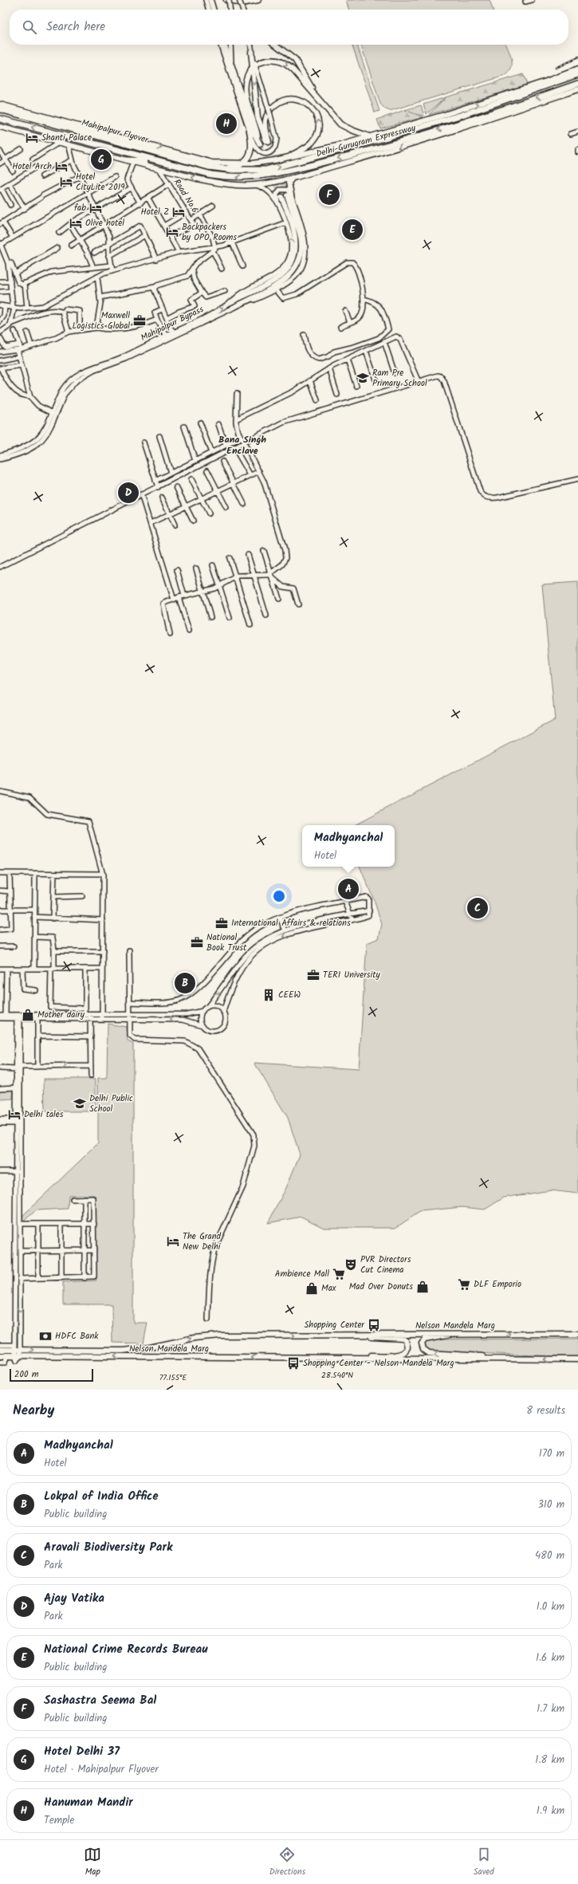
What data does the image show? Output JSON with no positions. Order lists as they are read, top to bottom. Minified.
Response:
{"streets":{"highway":["Mahipalpur Flyover","Delhi-Gurugram Expressway"],"main road":["Nelson Mandela Marg"],"street":["Road No.6","Mahipalpur Bypass"]},"crossings":[["Mahipalpur Flyover","Delhi-Gurugram Expressway"]],"districts":["Bana Singh Enclave"],"places":{"hotel":["Shanti Palace","Hotel Arch","Hotel CityLite 2019","fab","Hotel Z","Olive hotel","Backpackers by OPO Rooms","Delhi tales","The Grand New Delhi"],"office":["Maxwell Logistics Global","International Affairs & relations","National Book Trust","TERI University"],"school or university":["Ram Pre Primary School","Delhi Public School"],"building":["CEEW"],"shop":["Mother dairy","Mad Over Donuts","Max"],"theatre":["PVR Directors Cut Cinema"],"supermarket":["Ambience Mall","DLF Emporio"],"bus stop":["Shopping Center","Shopping Center - Nelson Mandela Marg"],"bank":["HDFC Bank"]},"scale_bar":"200 m","page":{"search":"Search here","pins":["H","G","F","E","D","A","C","B"],"popup":["Madhyanchal","Hotel"],"scale":"200 m","heading":["Nearby","8 results"],"list":[{"mark":"A","name":"Madhyanchal","note":"Hotel","value":"170 m"},{"mark":"B","name":"Lokpal of India Office","note":"Public building","value":"310 m"},{"mark":"C","name":"Aravali Biodiversity Park","note":"Park","value":"480 m"},{"mark":"D","name":"Ajay Vatika","note":"Park","value":"1.0 km"},{"mark":"E","name":"National Crime Records Bureau","note":"Public building","value":"1.6 km"},{"mark":"F","name":"Sashastra Seema Bal","note":"Public building","value":"1.7 km"},{"mark":"G","name":"Hotel Delhi 37","note":"Hotel · Mahipalpur Flyover","value":"1.8 km"},{"mark":"H","name":"Hanuman Mandir","note":"Temple","value":"1.9 km"}],"nav":["Map","Directions","Saved"]},"coordinates":["28.540°N","77.155°E"]}
